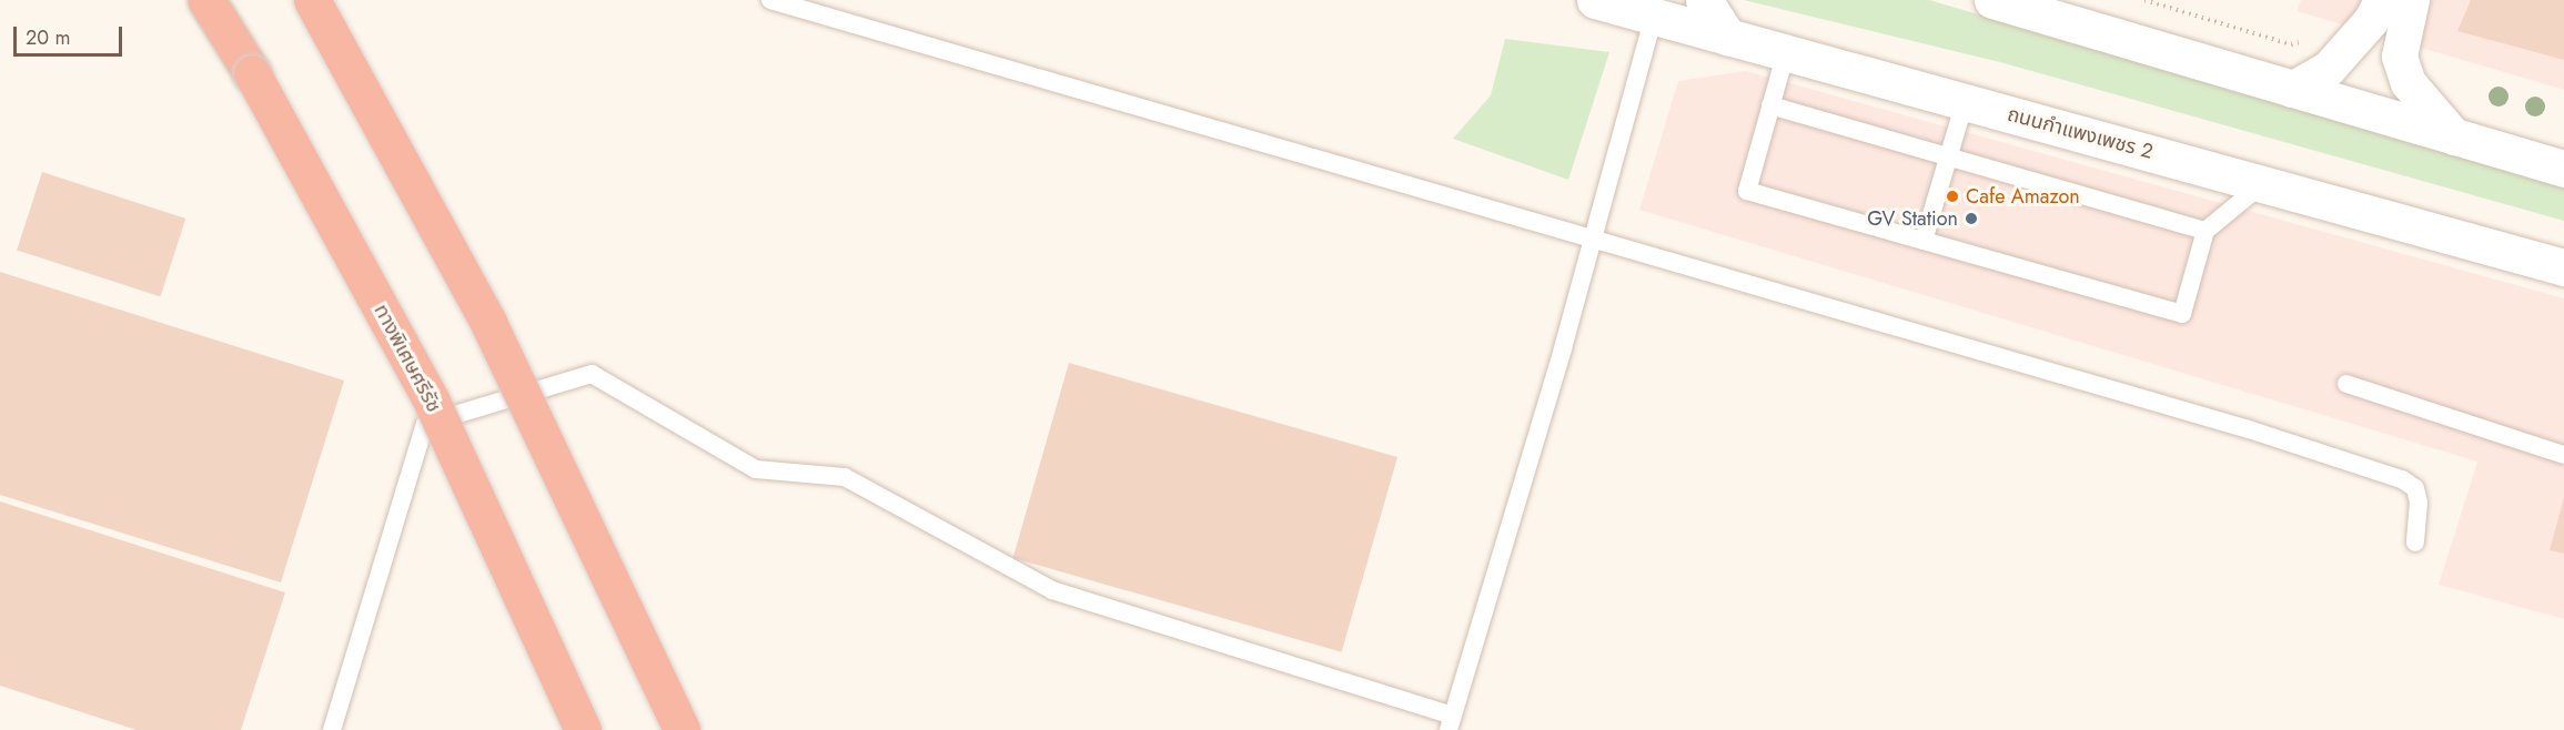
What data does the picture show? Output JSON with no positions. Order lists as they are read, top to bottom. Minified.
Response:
{"streets":{"highway":["ทางพิเศษศรีรัช"],"main road":["ถนนกำแพงเพชร 2"]},"places":["Cafe Amazon","GV Station"],"scale_bar":"20 m"}
